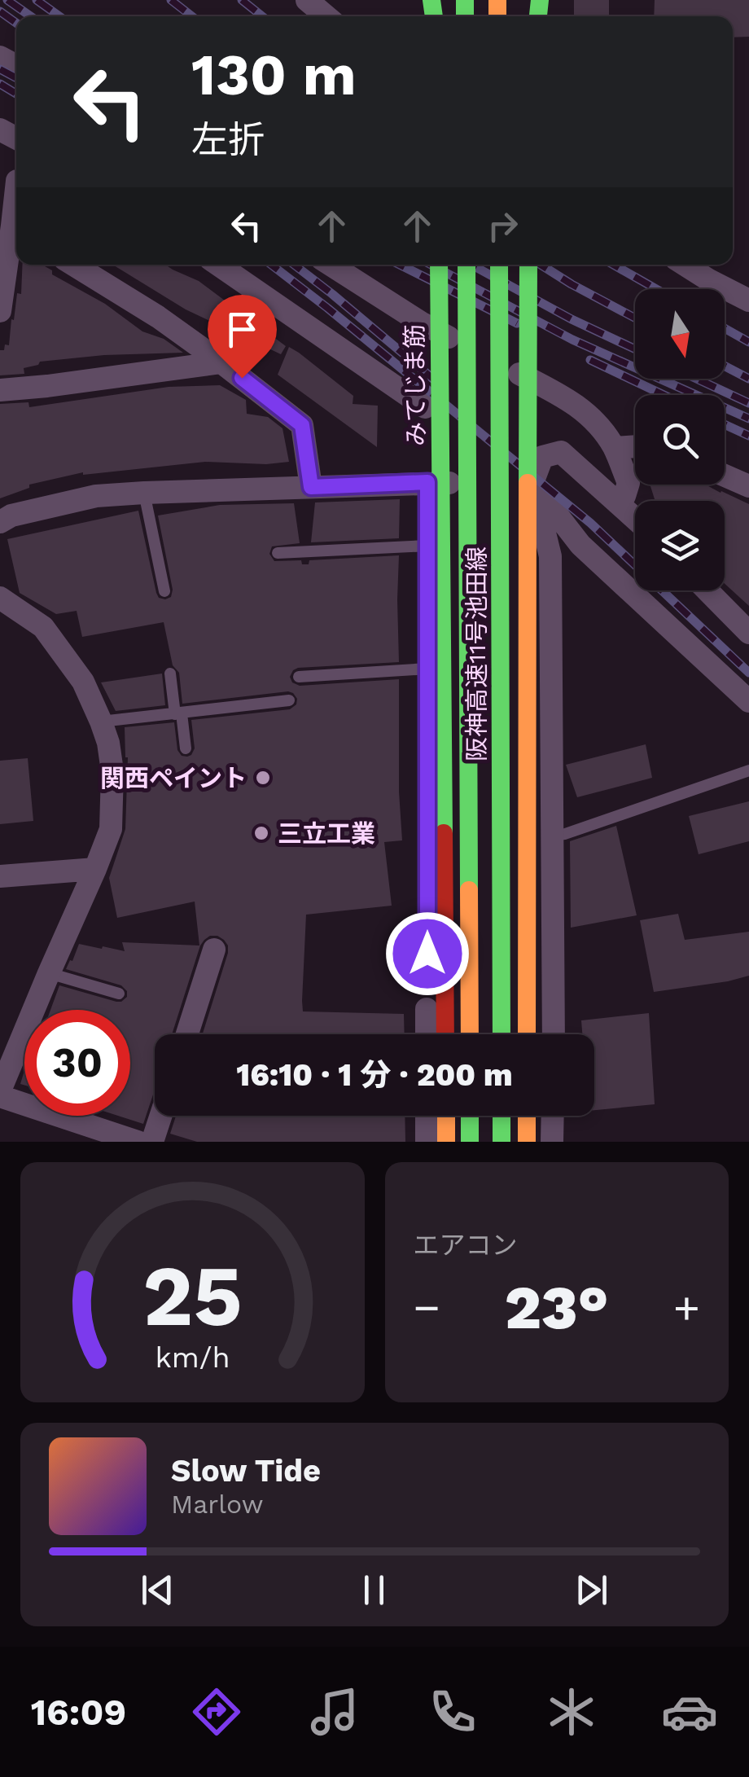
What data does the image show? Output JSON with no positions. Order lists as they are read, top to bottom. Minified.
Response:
{"streets":{"main road":["みてじま筋","阪神高速11号池田線"]},"places":["関西ペイント","三立工業"],"north":"bottom","page":{"turn":["130 m","左折"],"limit":"30","trip":"16:10 · 1 分 · 200 m","tile":"エアコン","heat":["−","23°","+"],"song":["Slow Tide","Marlow"],"tabs":"16:09","gauge":["25","km/h"]}}
